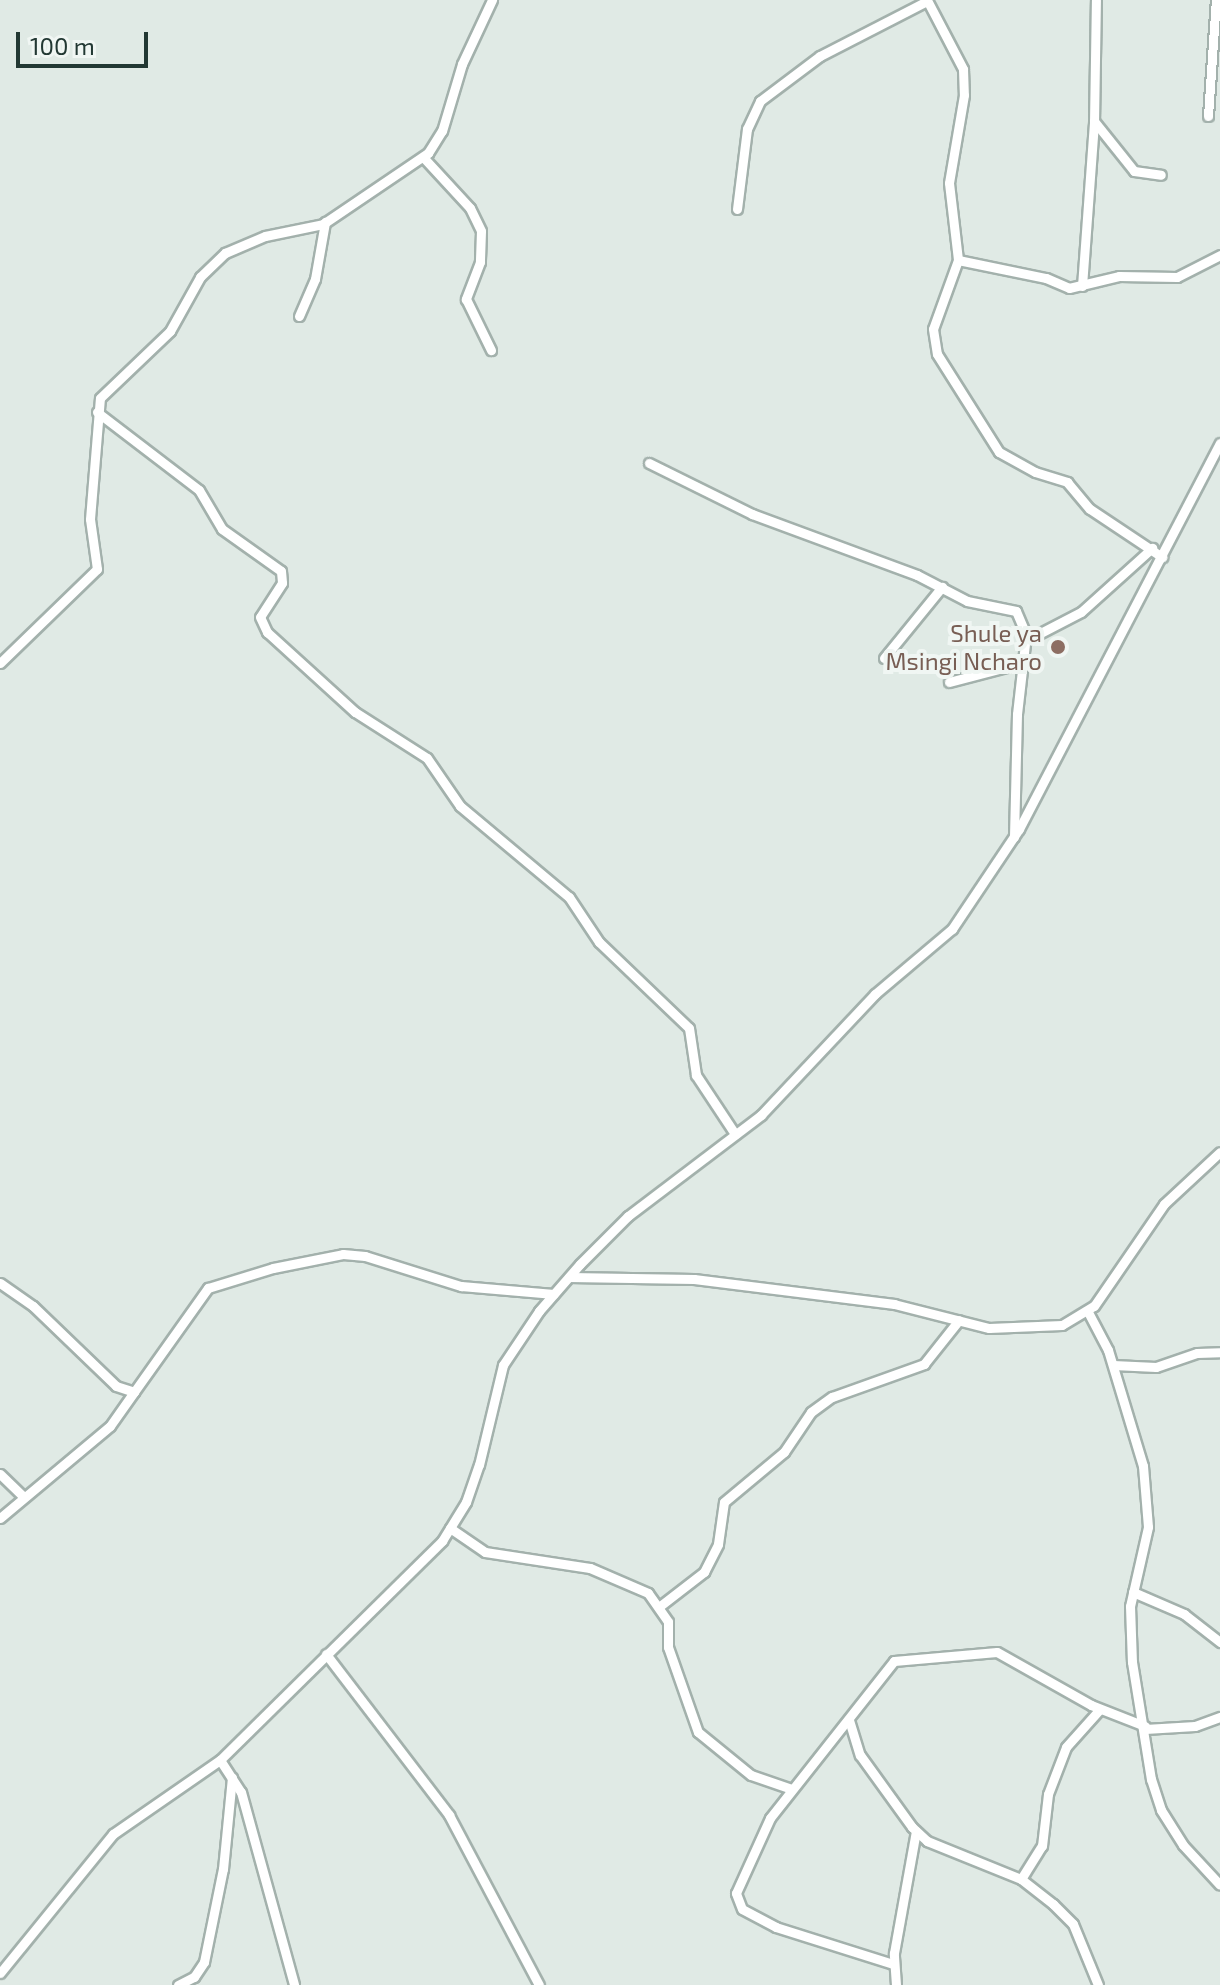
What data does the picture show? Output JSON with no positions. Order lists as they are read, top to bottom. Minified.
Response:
{"places":["Shule ya Msingi Ncharo"],"scale_bar":"100 m"}
